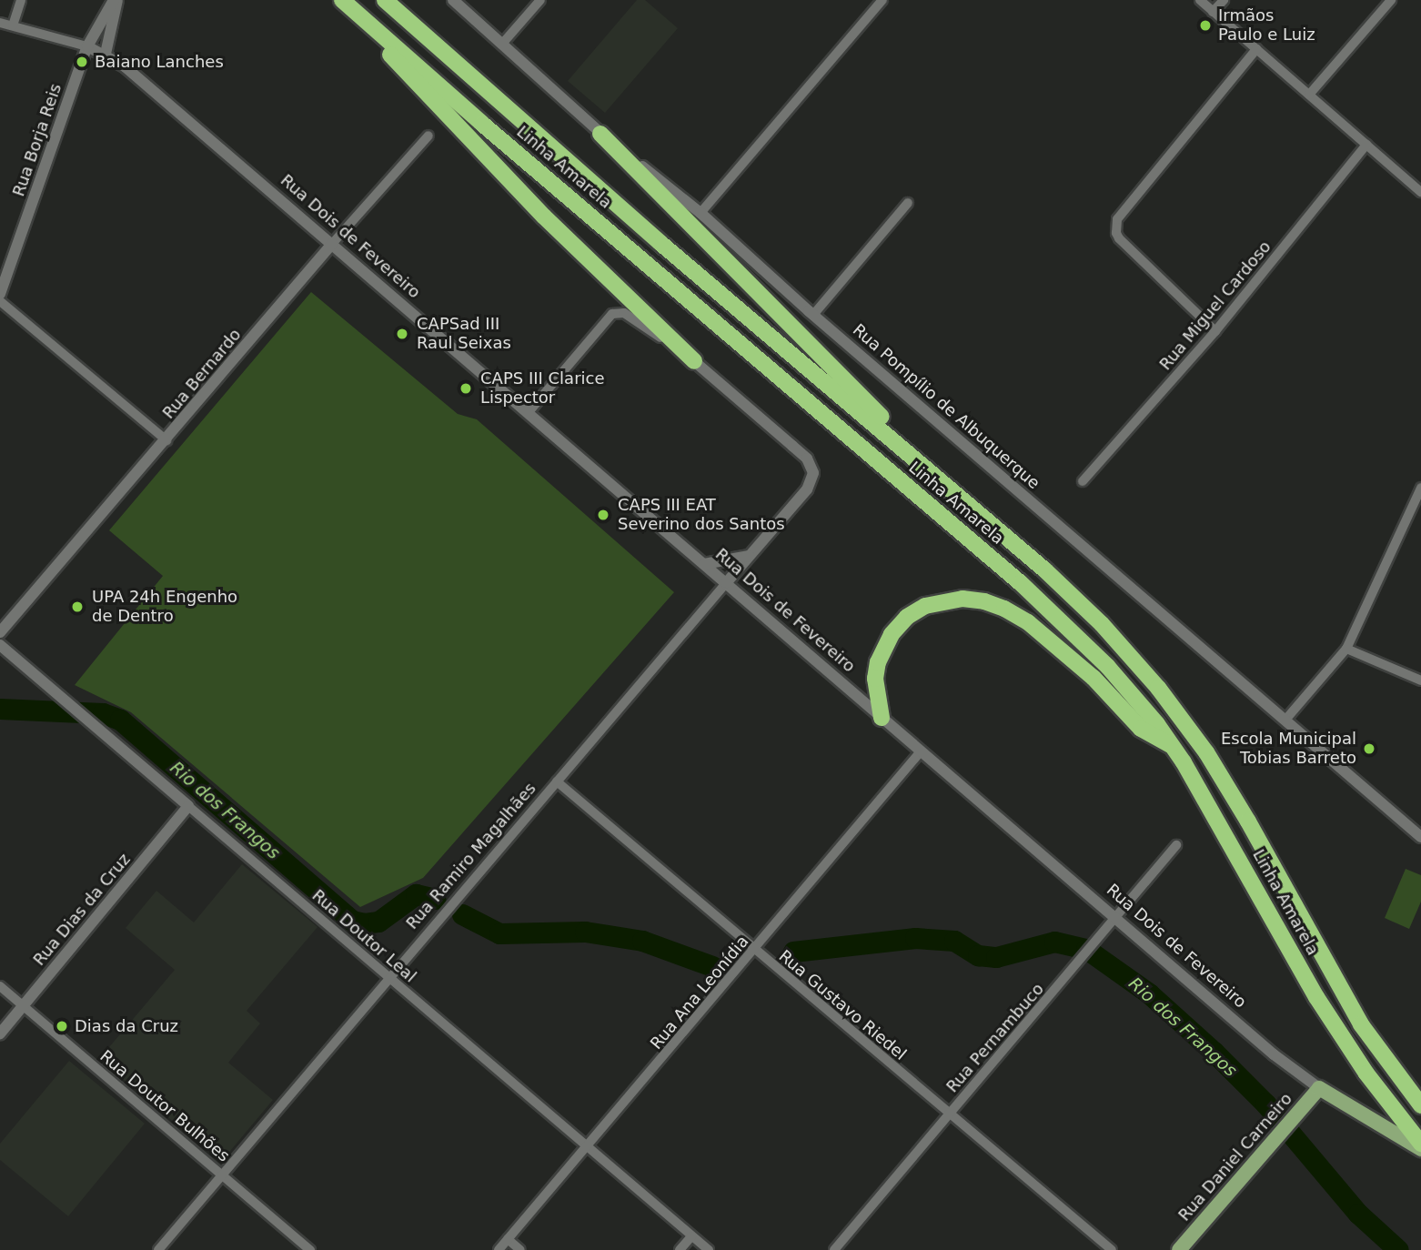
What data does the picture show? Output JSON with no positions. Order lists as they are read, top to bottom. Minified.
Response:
{"streets":{"highway":["Linha Amarela"],"main road":["Rua Dois de Fevereiro","Rua Daniel Carneiro"],"street":["Rua Borja Reis","Rua Miguel Cardoso","Rua Bernardo","Rua Pompílio de Albuquerque","Rua Ramiro Magalhães","Rua Dias da Cruz","Rua Doutor Leal","Rua Ana Leonídia","Rua Gustavo Riedel","Rua Pernambuco","Rua Doutor Bulhões"]},"crossings":[["Rua Borja Reis","Rua Dois de Fevereiro"],["Rua Dois de Fevereiro","Rua Bernardo"],["Rua Dois de Fevereiro","Rua Ramiro Magalhães"],["Rua Dois de Fevereiro","Rua Ana Leonídia"],["Rua Dois de Fevereiro","Rua Pernambuco"],["Rua Dois de Fevereiro","Rua Daniel Carneiro"],["Rua Ramiro Magalhães","Rua Doutor Leal"],["Rua Ramiro Magalhães","Rua Gustavo Riedel"],["Rua Ramiro Magalhães","Rua Doutor Bulhões"],["Rua Dias da Cruz","Rua Doutor Leal"],["Rua Dias da Cruz","Rua Doutor Bulhões"],["Rua Doutor Leal","Rua Ana Leonídia"],["Rua Ana Leonídia","Rua Gustavo Riedel"],["Rua Gustavo Riedel","Rua Pernambuco"]],"water":["Rio dos Frangos"],"places":["Irmãos Paulo e Luiz","Baiano Lanches","CAPSad III Raul Seixas","CAPS III Clarice Lispector","CAPS III EAT Severino dos Santos","UPA 24h Engenho de Dentro","Escola Municipal Tobias Barreto","Dias da Cruz"]}
